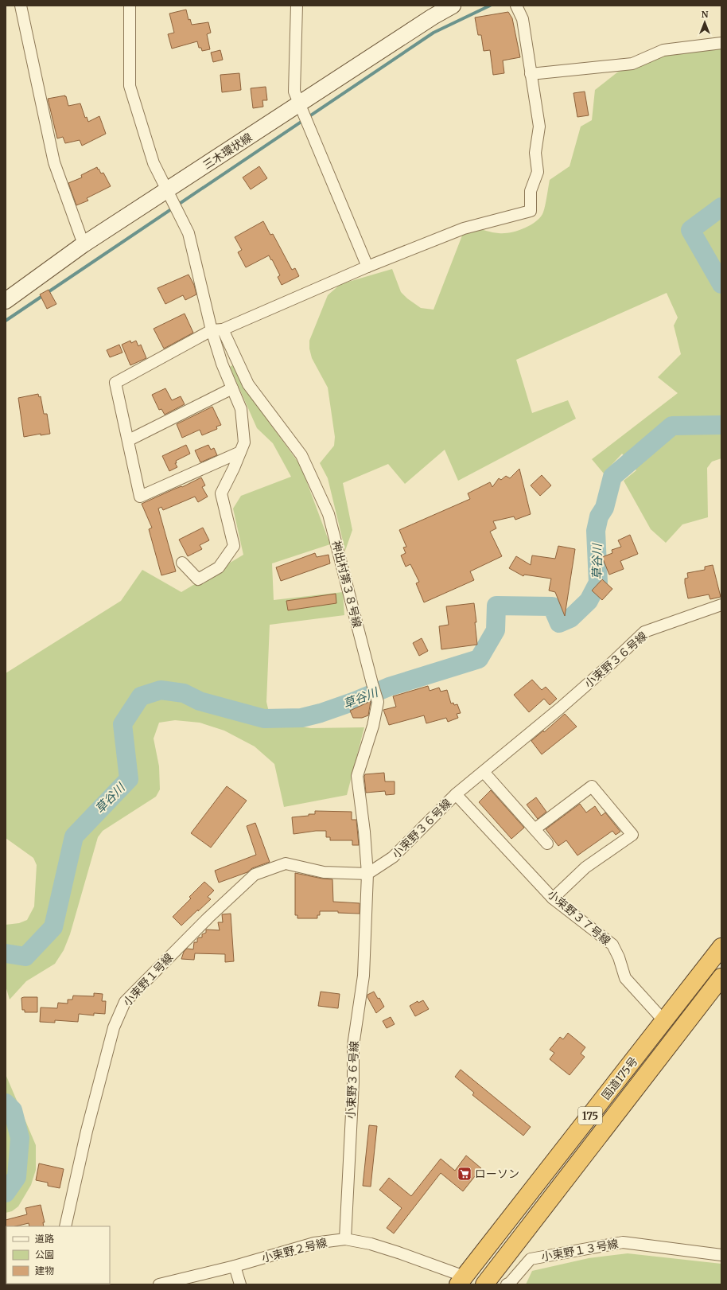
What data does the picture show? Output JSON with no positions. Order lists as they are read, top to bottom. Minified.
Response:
{"streets":{"highway":["国道175号","175"],"main road":["三木環状線"],"street":["神出村第３８号線","小束野３６号線","小束野３７号線","小束野１号線","小束野２号線","小束野１３号線"]},"crossings":[["神出村第３８号線","小束野３６号線"],["神出村第３８号線","小束野１号線"],["小束野３６号線","小束野３７号線"],["小束野３６号線","小束野１号線"],["小束野３６号線","小束野２号線"],["小束野３７号線","国道175号"],["国道175号","小束野２号線"]],"water":["草谷川"],"places":{"supermarket":["ローソン"]},"legend":["道路","公園","建物"],"north":"top"}
